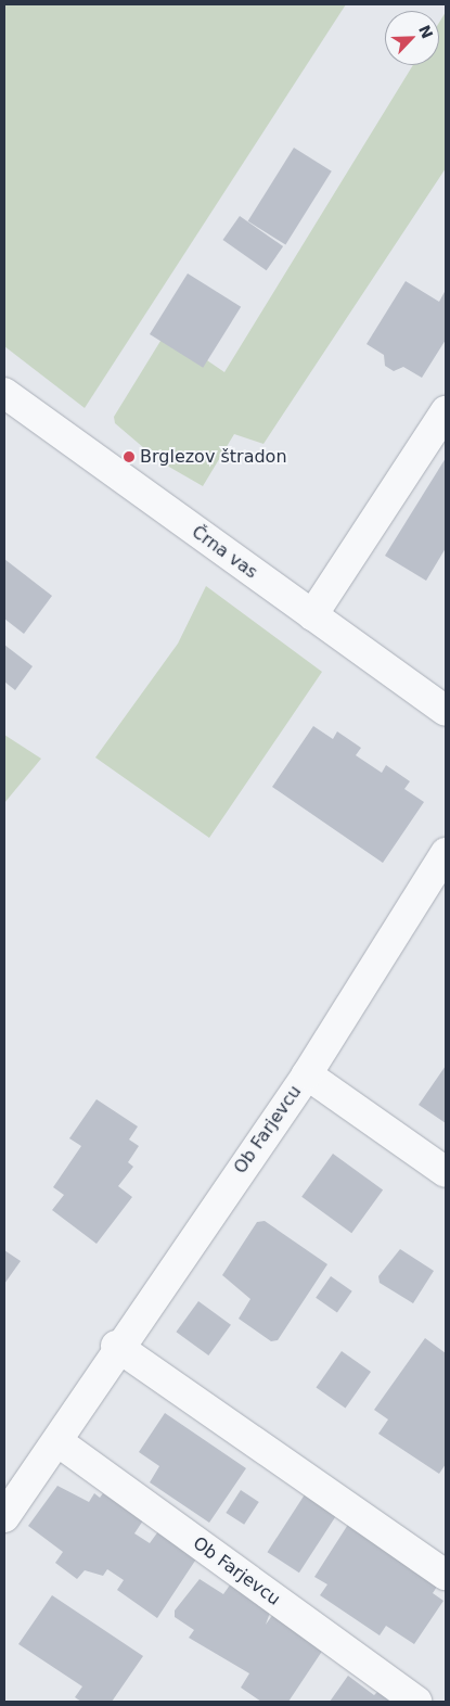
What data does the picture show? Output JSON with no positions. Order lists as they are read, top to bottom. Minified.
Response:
{"streets":{"street":["Črna vas","Ob Farjevcu"]},"places":["Brglezov štradon"],"north":"top right"}
